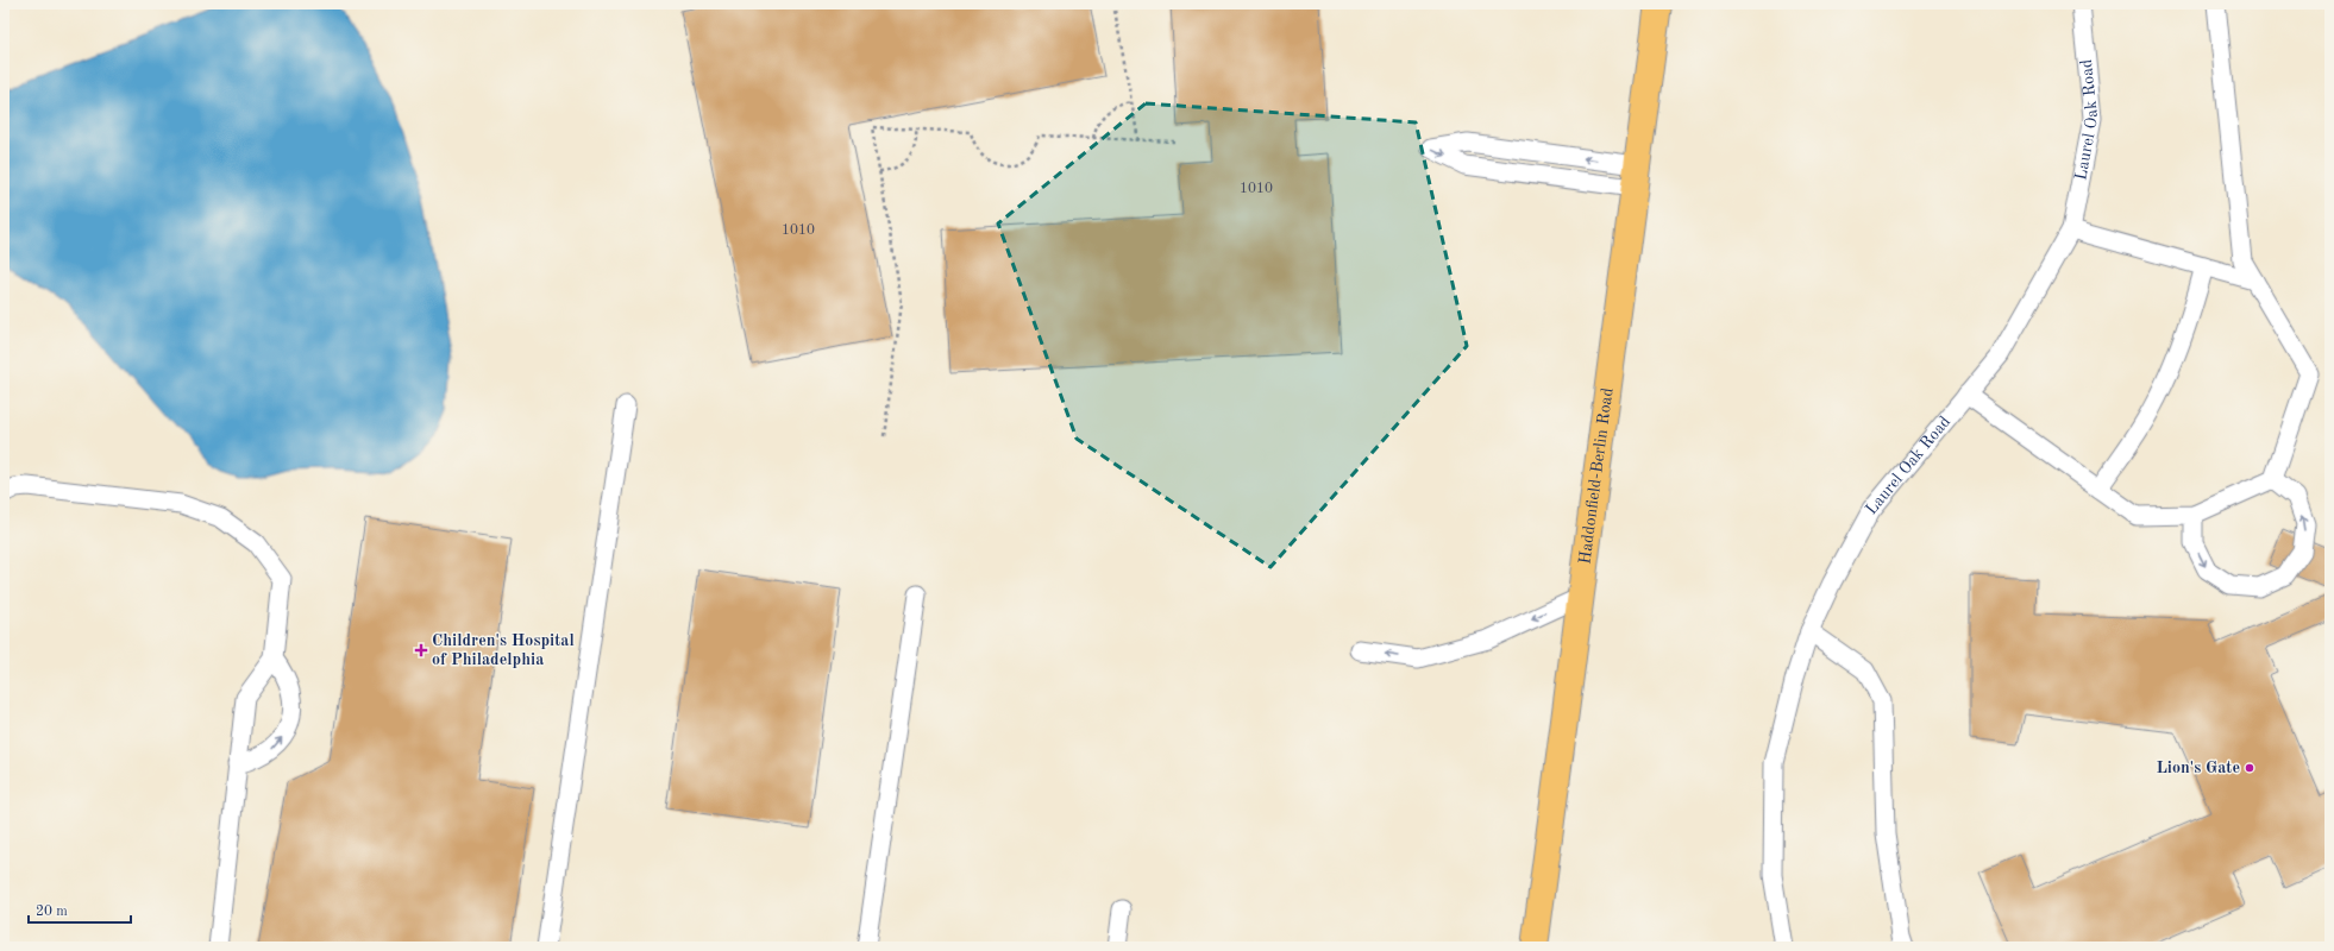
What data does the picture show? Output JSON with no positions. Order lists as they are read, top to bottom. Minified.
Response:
{"streets":{"main road":["Haddonfield-Berlin Road"],"lane":["Laurel Oak Road"]},"places":{"health":["Children's Hospital of Philadelphia"],"other":["Lion's Gate"]},"house_numbers":["1010","1010"],"scale_bar":"20 m"}
